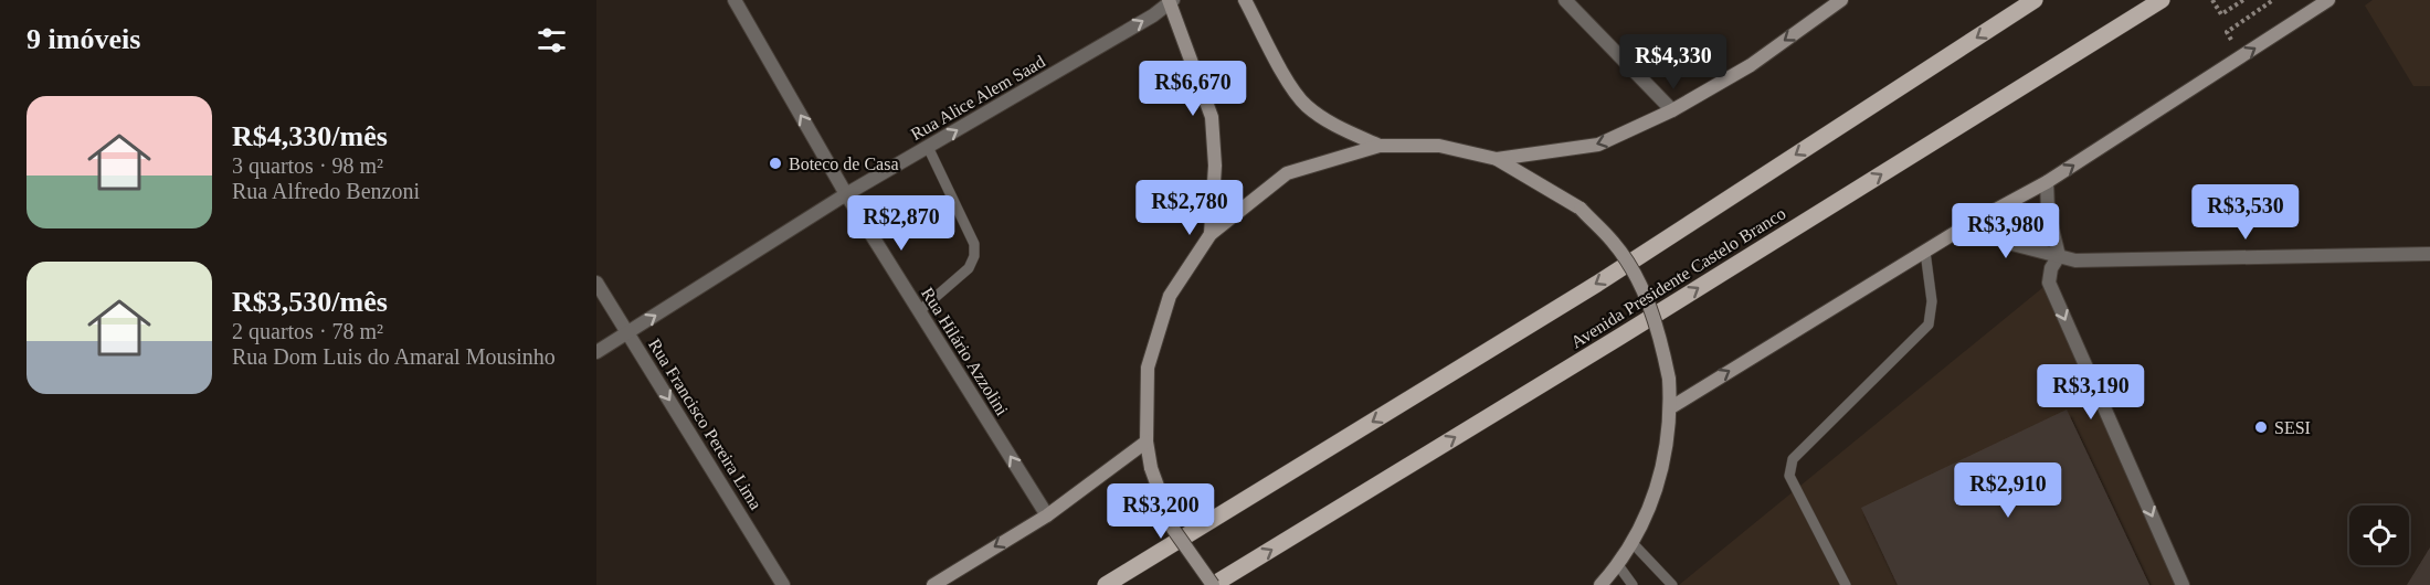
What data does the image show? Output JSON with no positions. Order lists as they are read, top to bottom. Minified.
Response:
{"streets":{"main road":["Avenida Presidente Castelo Branco"],"street":["Rua Alice Alem Saad","Rua Hilário Azzolini","Rua Francisco Pereira Lima"]},"crossings":[["Rua Alice Alem Saad","Rua Hilário Azzolini"],["Rua Alice Alem Saad","Rua Francisco Pereira Lima"]],"one_way":["Rua Alice Alem Saad","Rua Hilário Azzolini","Rua Francisco Pereira Lima"],"places":["Boteco de Casa","SESI"],"page":{"heading":"9 imóveis","price":["R$4,330","R$6,670","R$2,780","R$3,530","R$2,870","R$3,980","R$3,190","R$2,910","R$3,200"],"list":[{"name":"R$4,330/mês","note":"3 quartos · 98 m² · Rua Alfredo Benzoni"},{"name":"R$3,530/mês","note":"2 quartos · 78 m² · Rua Dom Luis do Amaral Mousinho"}]}}
